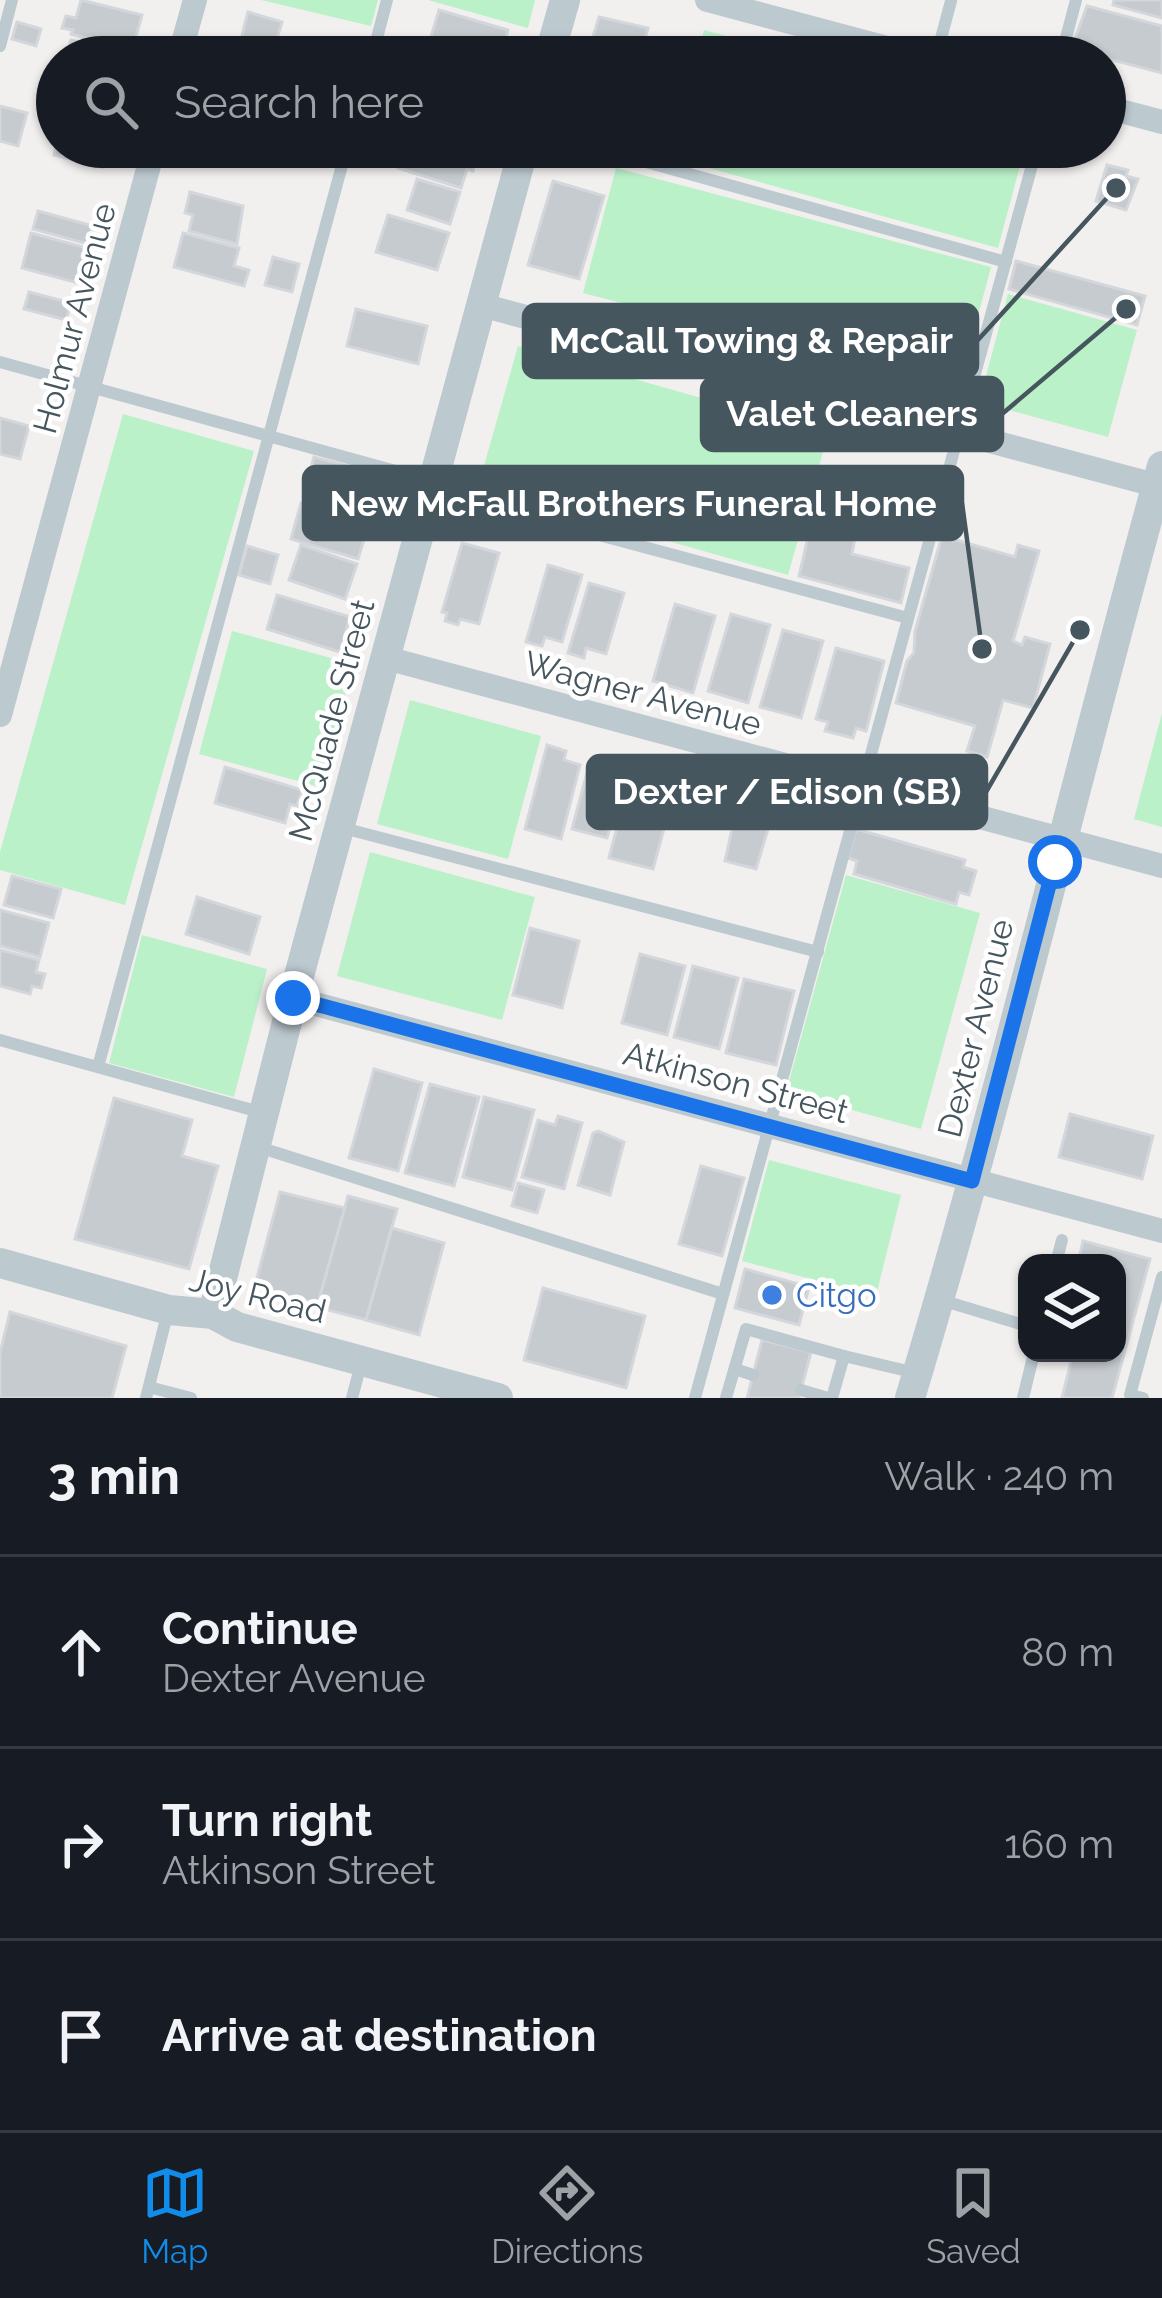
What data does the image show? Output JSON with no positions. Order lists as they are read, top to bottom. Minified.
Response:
{"streets":{"street":["Holmur Avenue","Wagner Avenue","McQuade Street","Dexter Avenue","Atkinson Street","Joy Road"]},"crossings":[["Wagner Avenue","McQuade Street"],["Wagner Avenue","Dexter Avenue"],["McQuade Street","Atkinson Street"],["McQuade Street","Joy Road"],["Dexter Avenue","Atkinson Street"]],"places":["McCall Towing & Repair","Valet Cleaners","Dexter / Edison (SB)","New McFall Brothers Funeral Home","Citgo"],"page":{"search":"Search here","heading":["3 min","Walk · 240 m"],"list":[["Continue","Dexter Avenue","80 m"],["Turn right","Atkinson Street","160 m"],"Arrive at destination"],"nav":["Map","Directions","Saved"]}}
